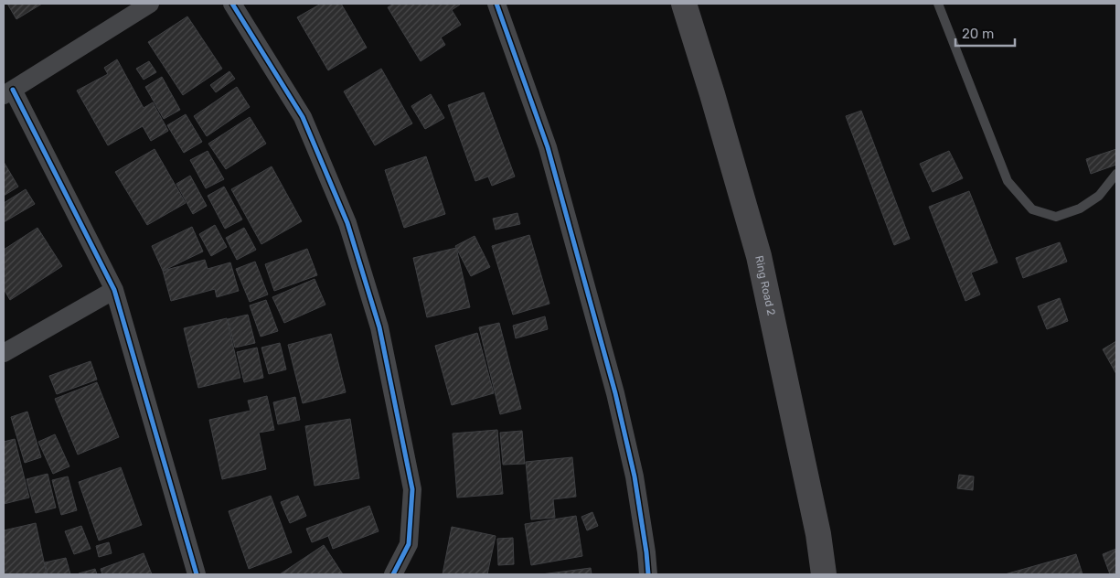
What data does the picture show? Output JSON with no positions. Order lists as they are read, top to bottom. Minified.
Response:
{"streets":{"main road":["Ring Road 2"]},"scale_bar":"20 m"}
